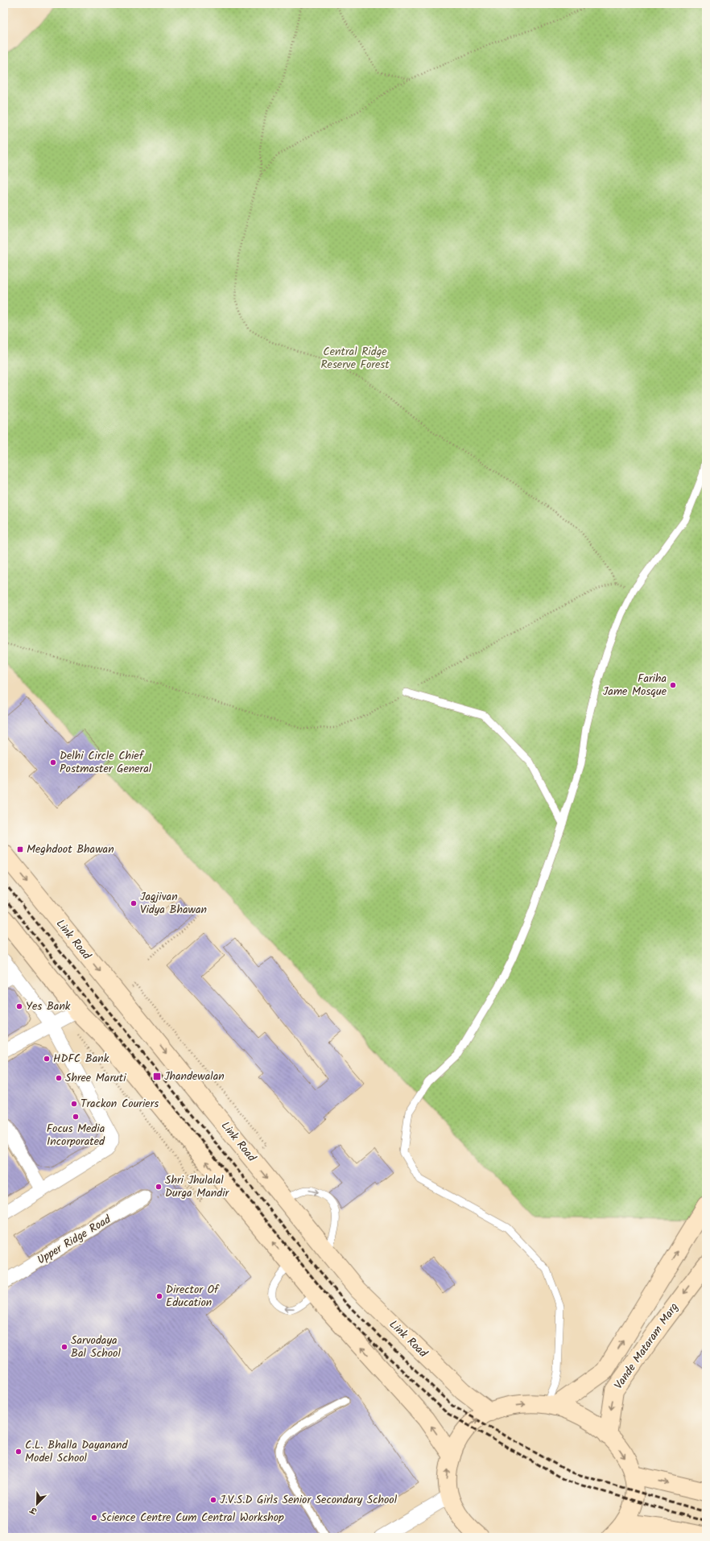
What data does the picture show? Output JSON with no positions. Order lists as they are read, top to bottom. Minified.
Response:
{"streets":{"main road":["Link Road","Vande Mataram Marg"],"street":["Upper Ridge Road"]},"parks":["Central Ridge Reserve Forest"],"places":{"other":["Fariha Jame Mosque","Delhi Circle Chief Postmaster General","Jagjivan Vidya Bhawan","Yes Bank","HDFC Bank","Shree Maruti","Trackon Couriers","Focus Media Incorporated","Shri Jhulalal Durga Mandir","Director Of Education","Sarvodaya Bal School","C.L. Bhalla Dayanand Model School","J.V.S.D Girls Senior Secondary School","Science Centre Cum Central Workshop"],"transit":["Meghdoot Bhawan","Jhandewalan"]},"north":"bottom left"}
